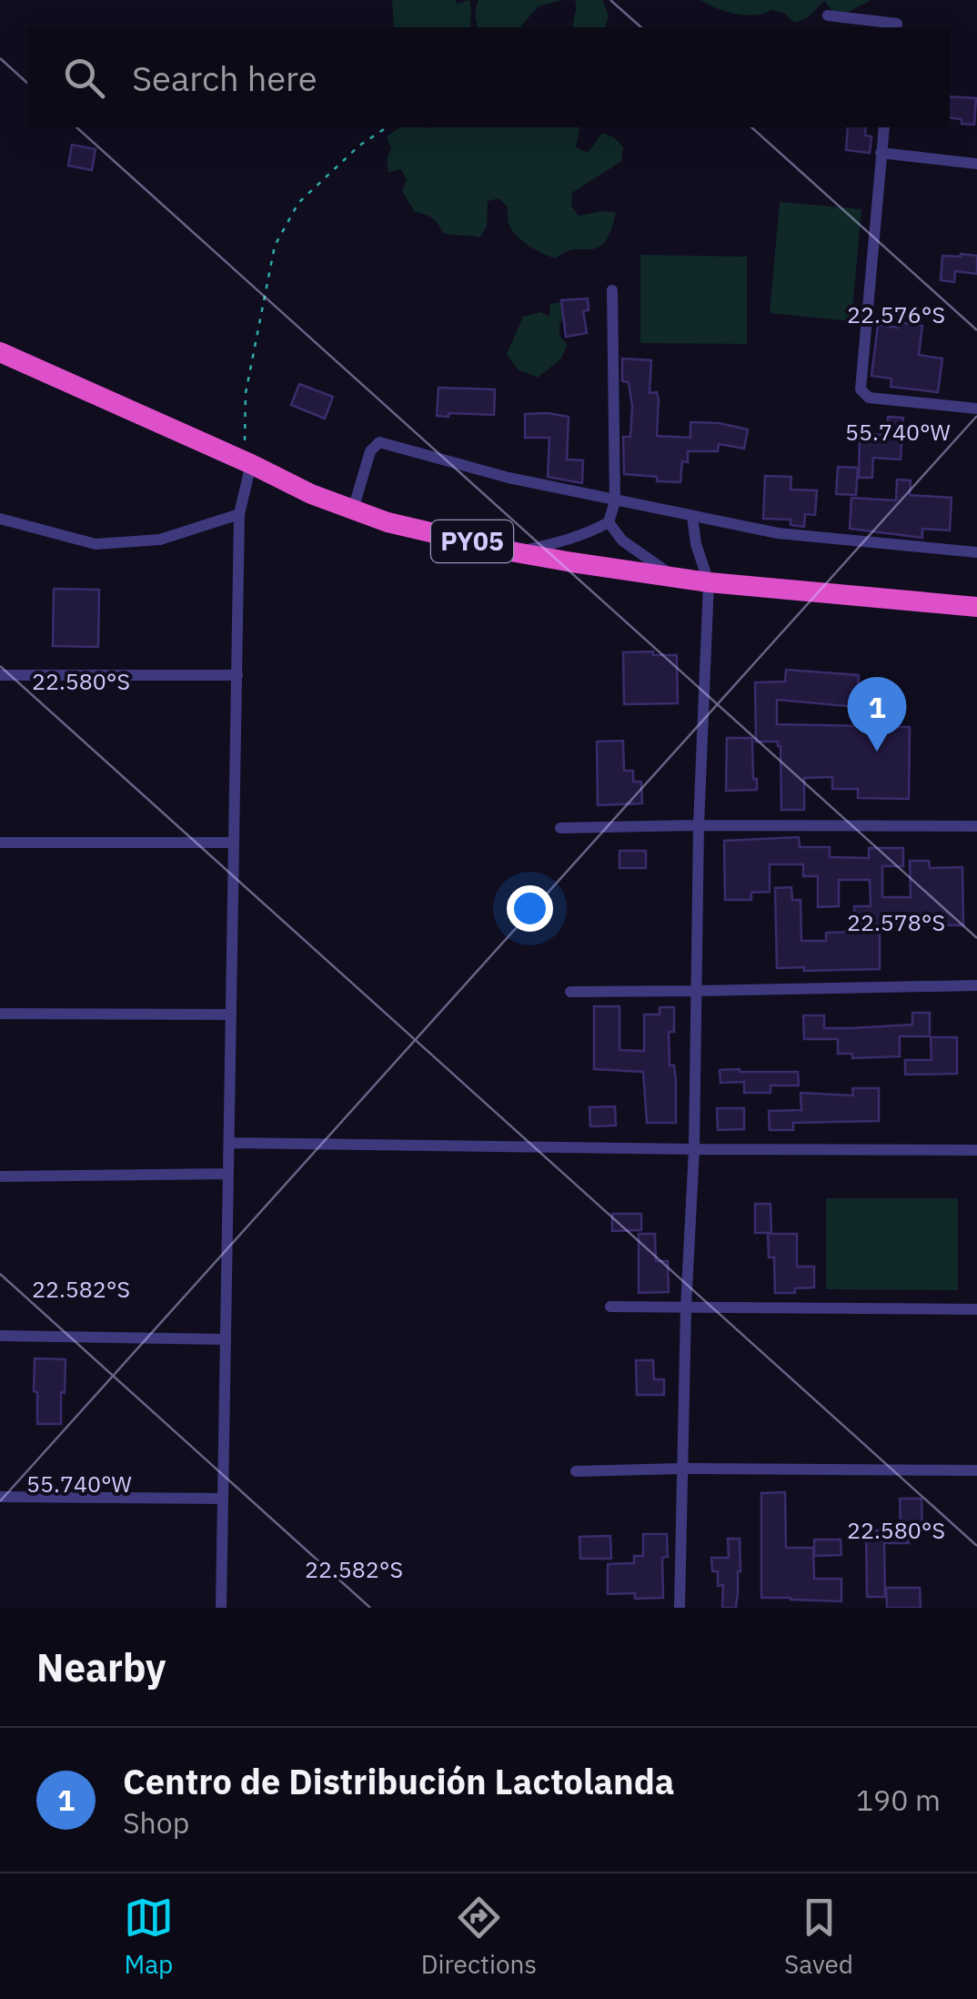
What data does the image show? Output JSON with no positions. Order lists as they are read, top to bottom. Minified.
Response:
{"streets":{"highway":["PY05"]},"page":{"search":"Search here","pins":"1","heading":"Nearby","list":[{"mark":"1","name":"Centro de Distribución Lactolanda","note":"Shop","value":"190 m"}],"nav":["Map","Directions","Saved"]},"coordinates":["22.576°S","55.740°W","22.580°S","22.578°S","22.582°S"]}
